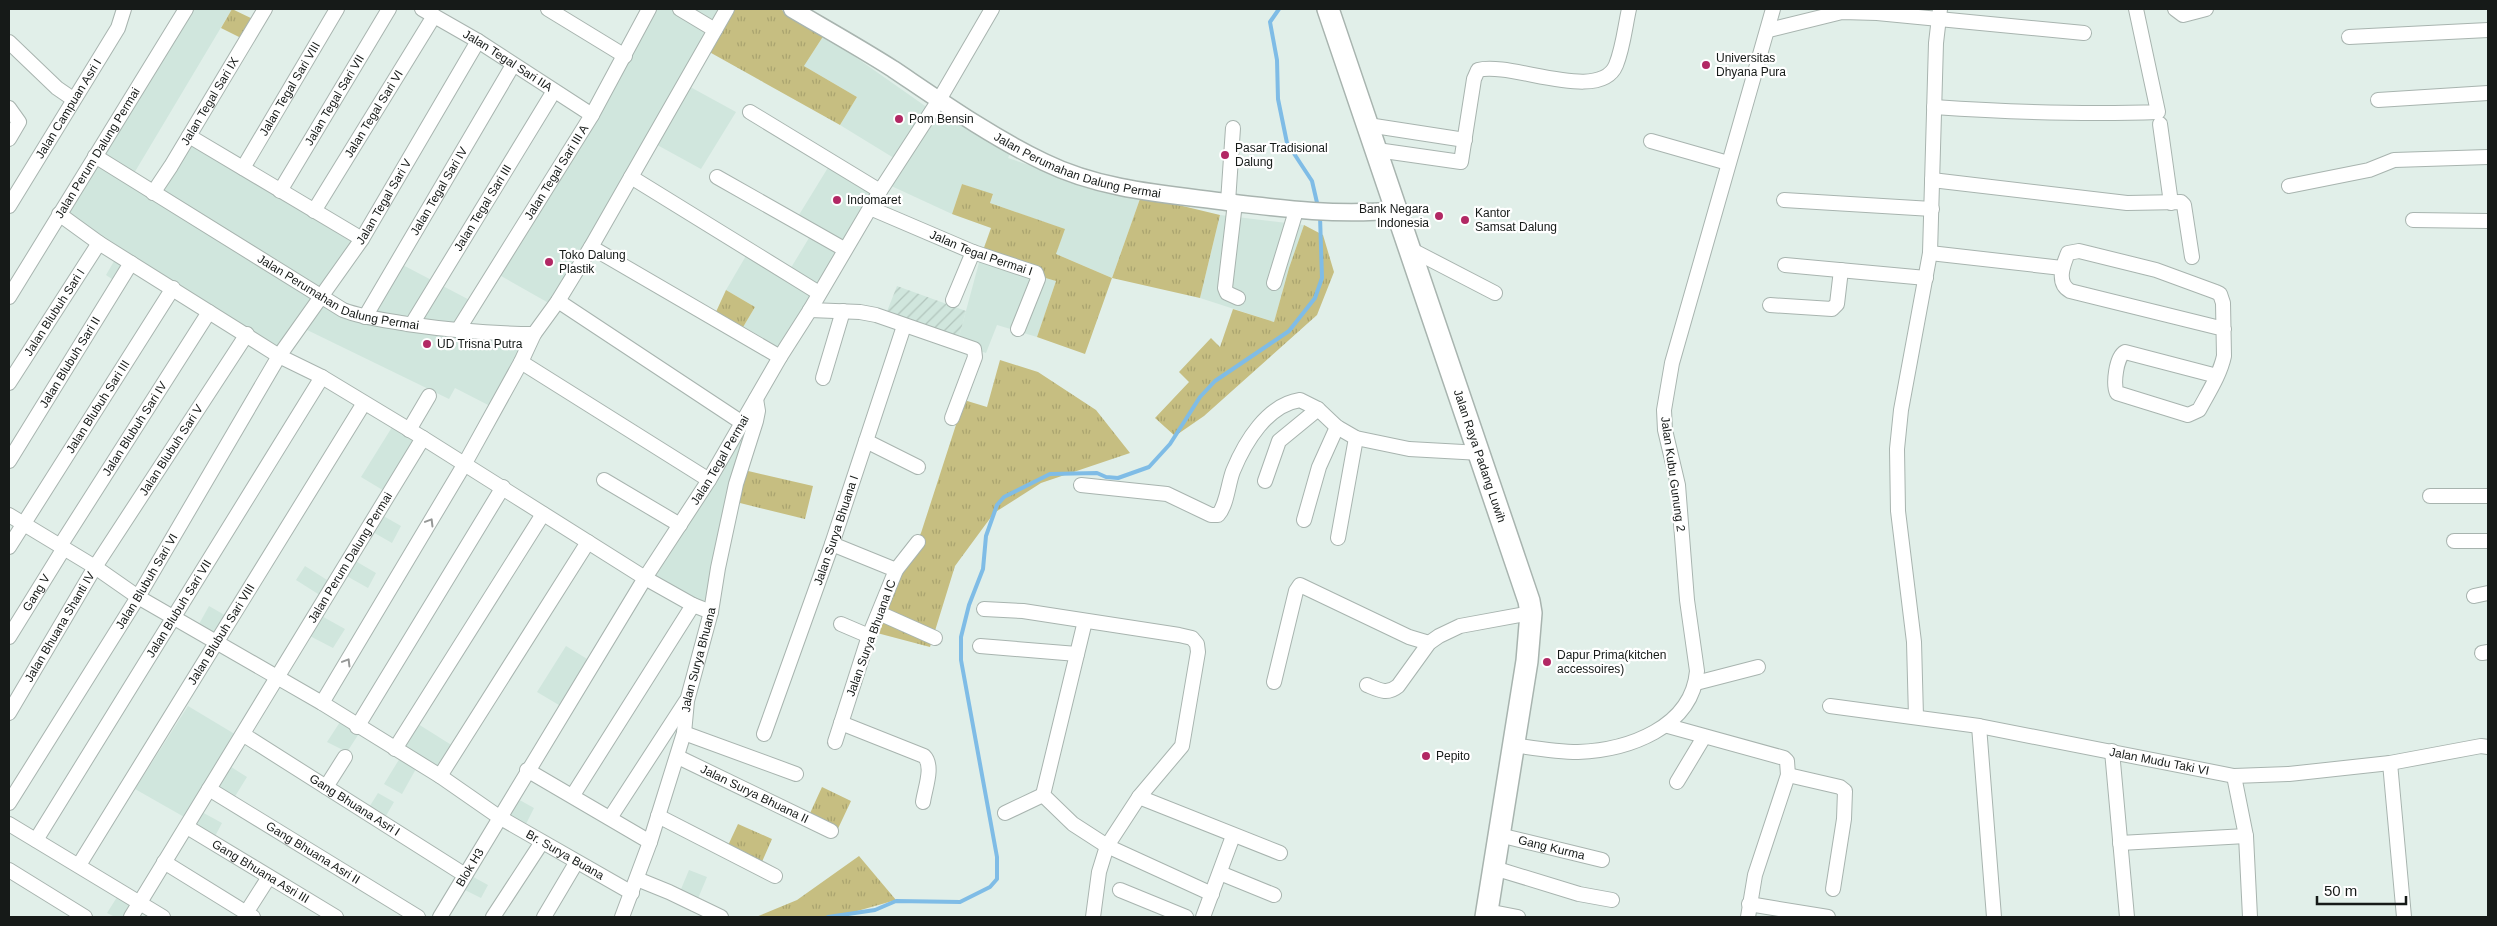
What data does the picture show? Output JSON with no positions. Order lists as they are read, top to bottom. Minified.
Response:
{"streets":{"main road":["Jalan Raya Padang Luwih"],"street":["Jalan Tegal Sari IIA","Jalan Tegal Sari VIII","Jalan Tegal Sari VII","Jalan Tegal Sari IX","Jalan Campuan Asri I","Jalan Tegal Sari VI","Jalan Perum Dalung Permai","Jalan Perumahan Dalung Permai","Jalan Tegal Sari III A","Jalan Tegal Sari IV","Jalan Tegal Sari V","Jalan Tegal Sari III","Jalan Tegal Permai I","Jalan Blubuh Sari I","Jalan Blubuh Sari II","Jalan Blubuh Sari III","Jalan Blubuh Sari IV","Jalan Blubuh Sari V","Jalan Tegal Permai","Jalan Kubu Gunung 2","Jalan Surya Bhuana I","Jalan Blubuh Sari VI","Gang V","Jalan Blubuh Sari VII","Jalan Bhuana Shanti IV","Jalan Blubuh Sari VIII","Jalan Surya Bhuana IC","Jalan Surya Bhuana","Jalan Mudu Taki VI","Jalan Surya Bhuana II","Gang Bhuana Asri I","Gang Kurma","Gang Bhuana Asri II","Br. Surya Buana","Blok H3","Gang Bhuana Asri III"]},"crossings":[["Jalan Tegal Sari IIA","Jalan Tegal Sari VI"],["Jalan Tegal Sari IIA","Jalan Tegal Sari III A"],["Jalan Tegal Sari IIA","Jalan Tegal Sari IV"],["Jalan Tegal Sari IIA","Jalan Tegal Sari V"],["Jalan Tegal Sari IIA","Jalan Tegal Sari III"],["Jalan Tegal Sari IX","Jalan Perumahan Dalung Permai"],["Jalan Perum Dalung Permai","Jalan Perumahan Dalung Permai"],["Jalan Perum Dalung Permai","Gang Bhuana Asri I"],["Jalan Perum Dalung Permai","Gang Bhuana Asri II"],["Jalan Perum Dalung Permai","Gang Bhuana Asri III"],["Jalan Perumahan Dalung Permai","Jalan Tegal Sari III A"],["Jalan Perumahan Dalung Permai","Jalan Tegal Sari IV"],["Jalan Perumahan Dalung Permai","Jalan Tegal Sari V"],["Jalan Perumahan Dalung Permai","Jalan Tegal Sari III"],["Jalan Perumahan Dalung Permai","Jalan Raya Padang Luwih"],["Jalan Perumahan Dalung Permai","Jalan Tegal Permai"],["Jalan Tegal Sari V","Jalan Blubuh Sari VI"],["Jalan Tegal Permai I","Jalan Tegal Permai"],["Jalan Blubuh Sari IV","Gang V"],["Jalan Blubuh Sari V","Jalan Bhuana Shanti IV"],["Jalan Raya Padang Luwih","Gang Kurma"],["Jalan Tegal Permai","Jalan Surya Bhuana"],["Jalan Tegal Permai","Br. Surya Buana"],["Jalan Tegal Permai","Blok H3"],["Jalan Surya Bhuana I","Jalan Surya Bhuana IC"],["Jalan Surya Bhuana","Jalan Surya Bhuana II"],["Jalan Surya Bhuana","Br. Surya Buana"],["Gang Bhuana Asri I","Blok H3"],["Br. Surya Buana","Blok H3"]],"places":["Universitas Dhyana Pura","Pom Bensin","Pasar Tradisional Dalung","Indomaret","Bank Negara Indonesia","Kantor Samsat Dalung","Toko Dalung Plastik","UD Trisna Putra","Dapur Prima(kitchen accessoires)","Pepito"],"scale_bar":"50 m"}
